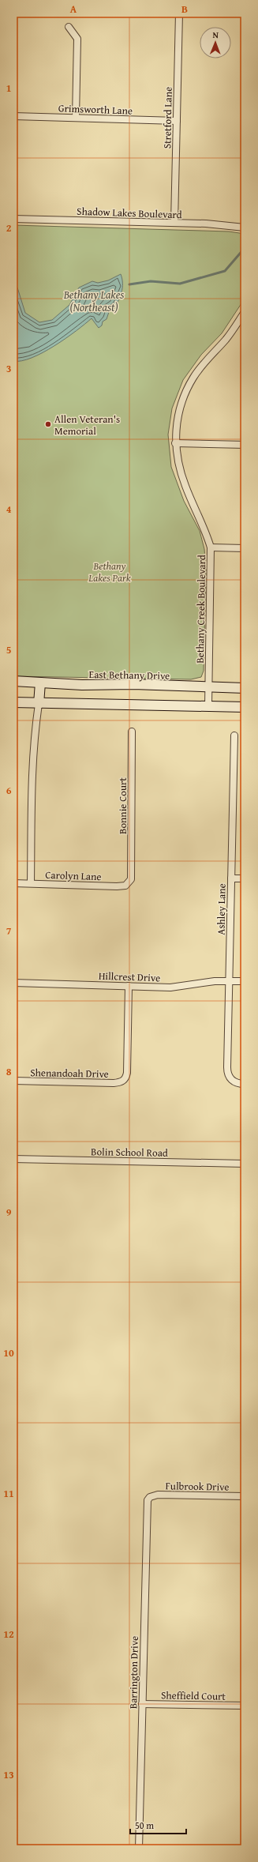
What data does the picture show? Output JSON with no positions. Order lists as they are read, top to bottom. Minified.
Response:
{"streets":{"main road":["East Bethany Drive"],"street":["Grimsworth Lane","Stretford Lane","Shadow Lakes Boulevard","Bethany Creek Boulevard","Bonnie Court","Carolyn Lane","Ashley Lane","Hillcrest Drive","Shenandoah Drive","Bolin School Road","Fulbrook Drive","Barrington Drive","Sheffield Court"]},"crossings":[["Grimsworth Lane","Stretford Lane"],["Stretford Lane","Shadow Lakes Boulevard"],["Bethany Creek Boulevard","East Bethany Drive"],["Bonnie Court","Carolyn Lane"],["Ashley Lane","Hillcrest Drive"],["Hillcrest Drive","Shenandoah Drive"],["Fulbrook Drive","Barrington Drive"],["Barrington Drive","Sheffield Court"]],"water":["Bethany Lakes (Northeast)"],"parks":["Bethany Lakes Park"],"places":["Allen Veteran's Memorial"],"scale_bar":"50 m","north":"top","grid":{"columns":["A","B"],"rows":["1","2","3","4","5","6","7","8","9","10","11","12","13"]}}
